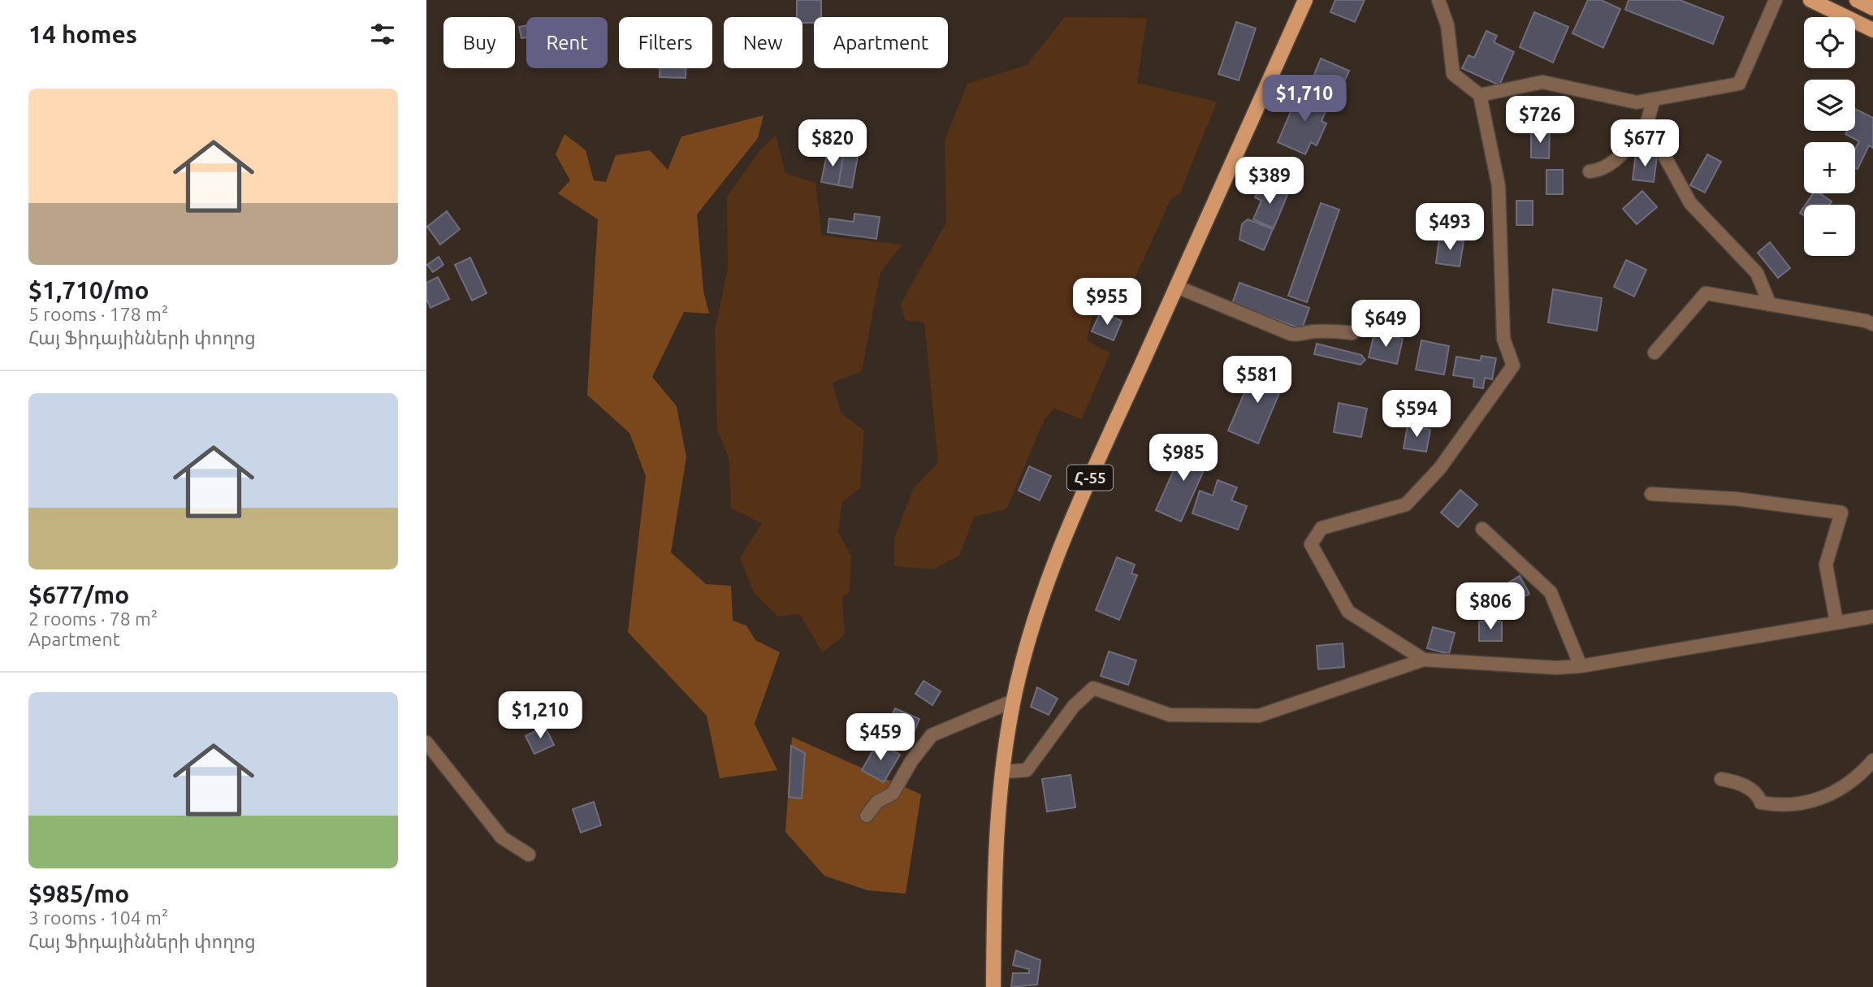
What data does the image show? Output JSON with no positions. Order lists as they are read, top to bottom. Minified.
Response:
{"streets":{"main road":["Հ-55"]},"page":{"heading":"14 homes","map_buttons":["+","−"],"chip":["Buy","Rent","Filters","New","Apartment"],"list":[{"name":"$1,710/mo","note":"5 rooms · 178 m² · Հայ Ֆիդայինների փողոց"},{"name":"$677/mo","note":"2 rooms · 78 m² · Apartment"},{"name":"$985/mo","note":"3 rooms · 104 m² · Հայ Ֆիդայինների փողոց"}],"price":["$1,710","$726","$820","$677","$389","$493","$955","$649","$581","$594","$985","$806","$1,210","$459"]}}
